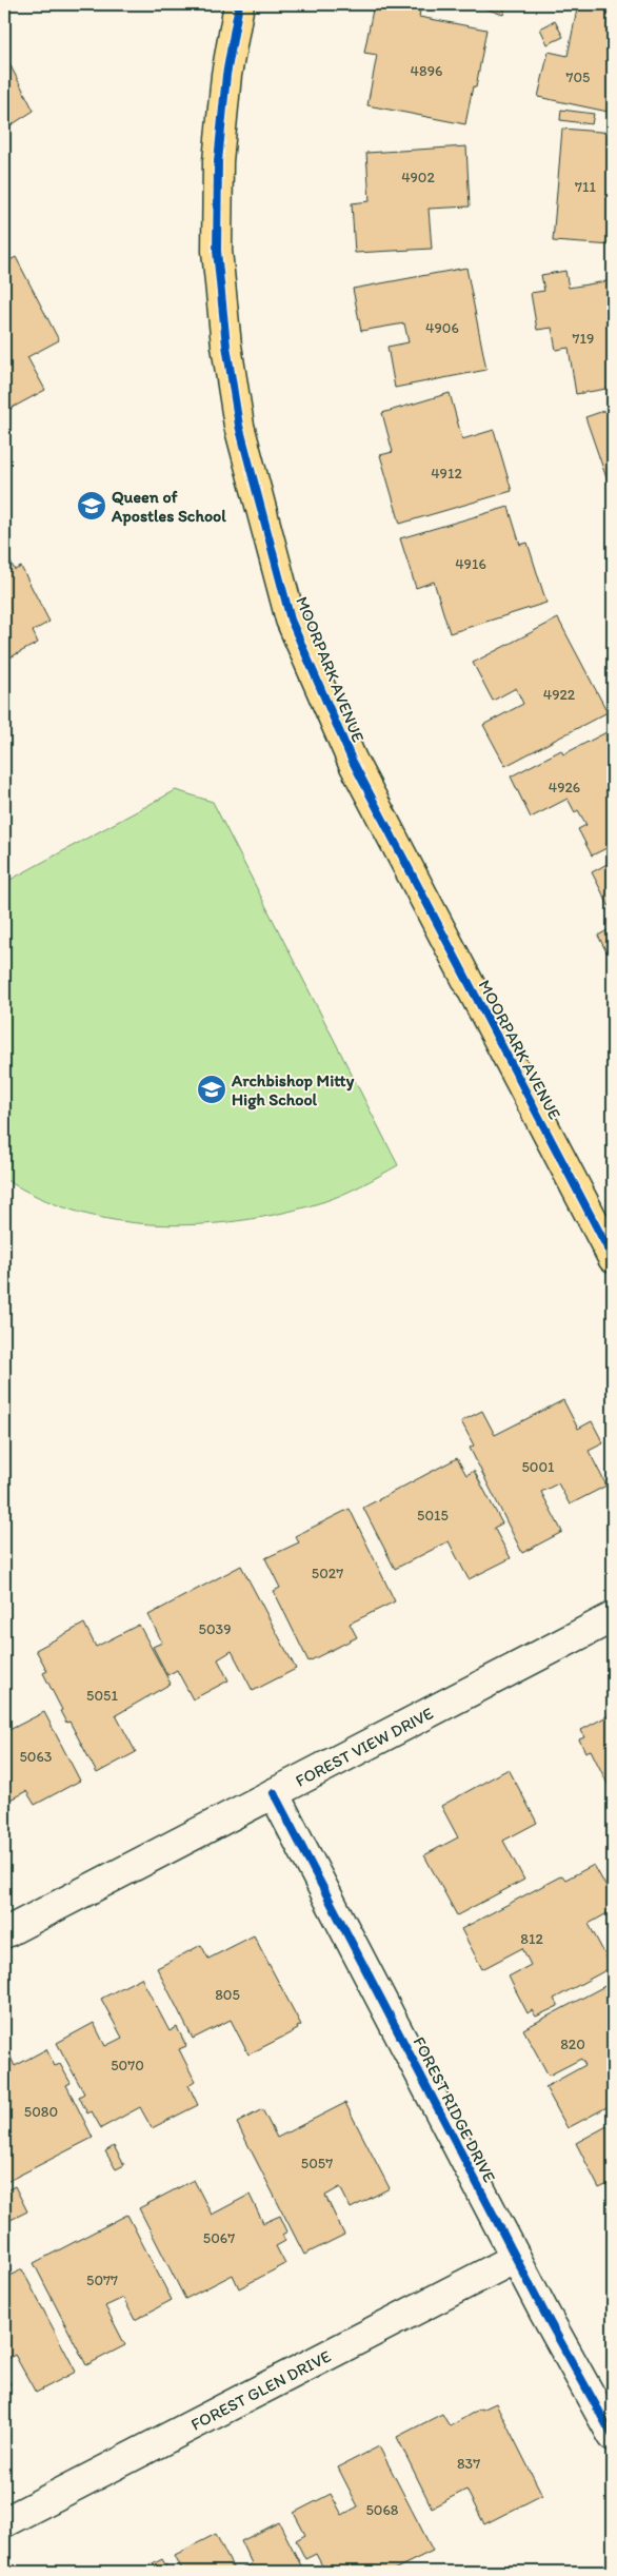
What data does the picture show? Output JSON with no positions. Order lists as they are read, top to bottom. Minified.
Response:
{"streets":{"main road":["MOORPARK AVENUE"],"street":["FOREST VIEW DRIVE","FOREST RIDGE DRIVE","FOREST GLEN DRIVE"]},"crossings":[["FOREST VIEW DRIVE","FOREST RIDGE DRIVE"],["FOREST RIDGE DRIVE","FOREST GLEN DRIVE"]],"places":{"school or university":["Queen of Apostles School","Archbishop Mitty High School"]},"house_numbers":["4896","705","4902","711","4906","719","4912","4916","4922","4926","5001","5015","5027","5039","5051","5063","812","805","820","5070","5080","5057","5067","5077","837","5068"]}
